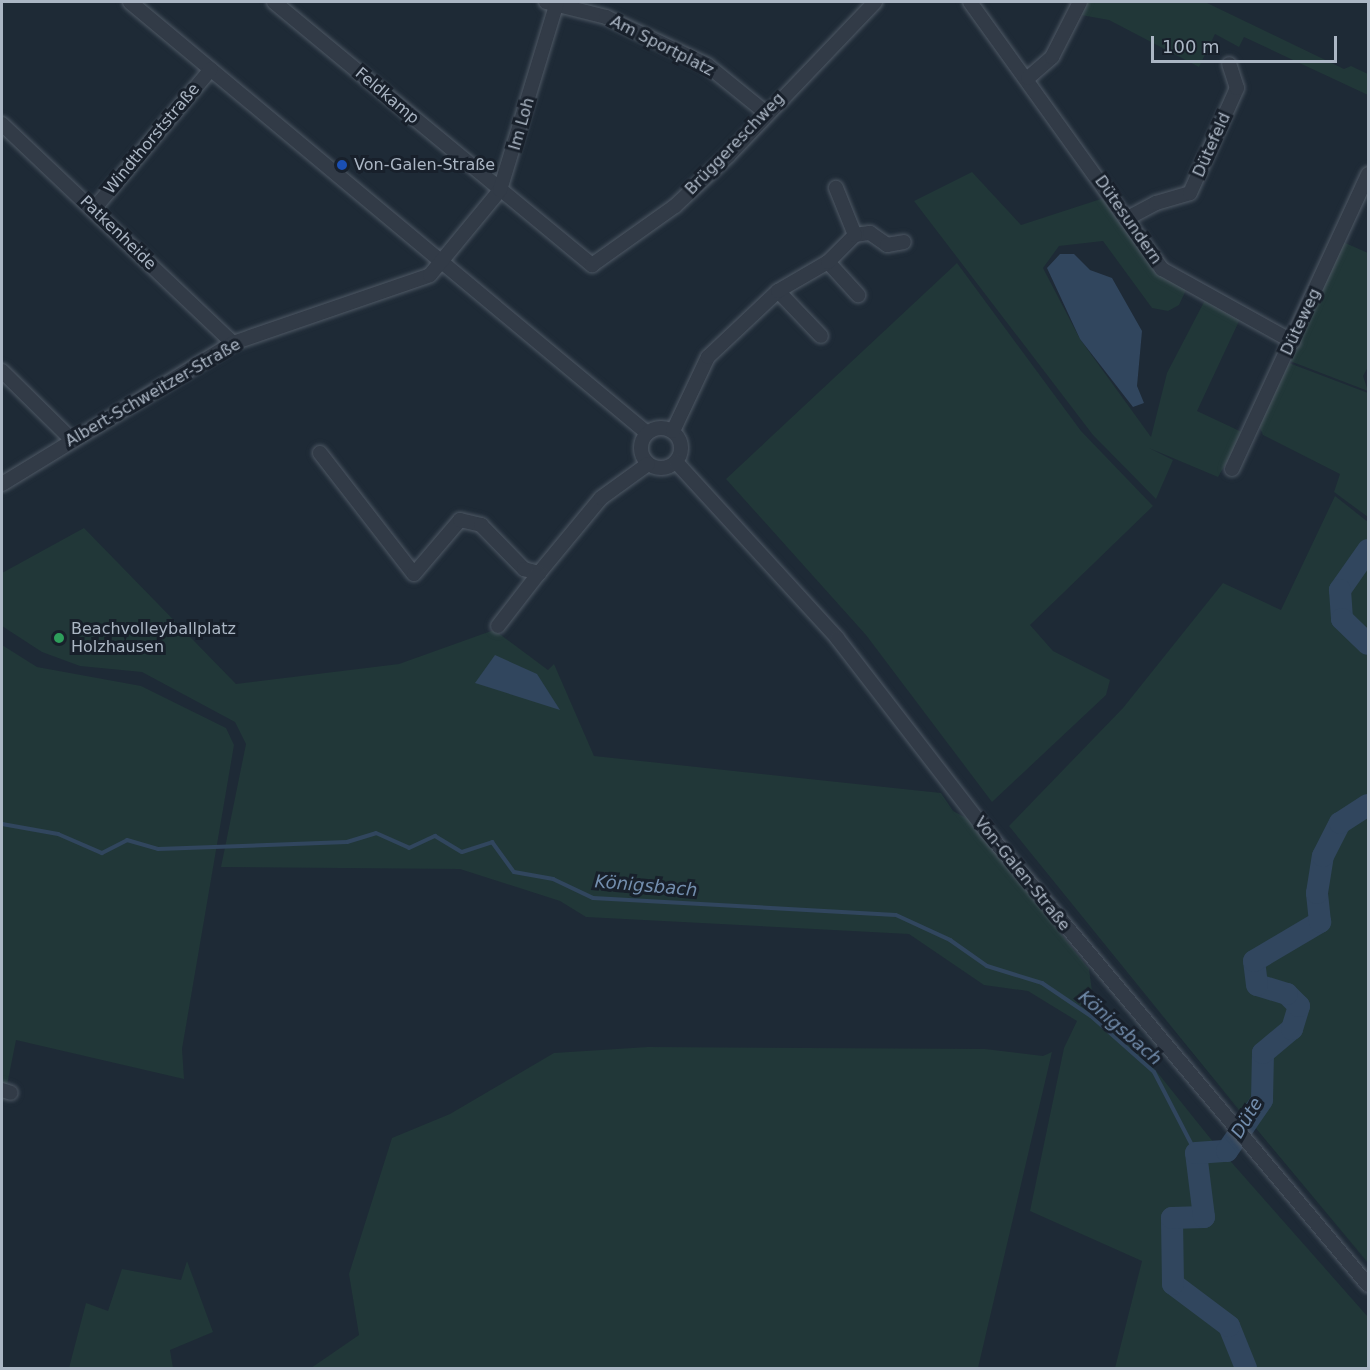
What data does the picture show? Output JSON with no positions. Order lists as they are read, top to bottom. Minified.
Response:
{"streets":{"street":["Am Sportplatz","Feldkamp","Im Loh","Windthorststraße","Brüggereschweg","Dütefeld","Dütesundern","Patkenheide","Düteweg","Albert-Schweitzer-Straße","Von-Galen-Straße"]},"crossings":[["Am Sportplatz","Im Loh"],["Am Sportplatz","Brüggereschweg"],["Feldkamp","Im Loh"],["Feldkamp","Brüggereschweg"],["Im Loh","Brüggereschweg"],["Im Loh","Albert-Schweitzer-Straße"],["Windthorststraße","Patkenheide"],["Dütefeld","Dütesundern"],["Dütesundern","Düteweg"],["Patkenheide","Albert-Schweitzer-Straße"]],"water":["Königsbach","Düte"],"places":["Von-Galen-Straße","Beachvolleyballplatz Holzhausen"],"scale_bar":"100 m"}
